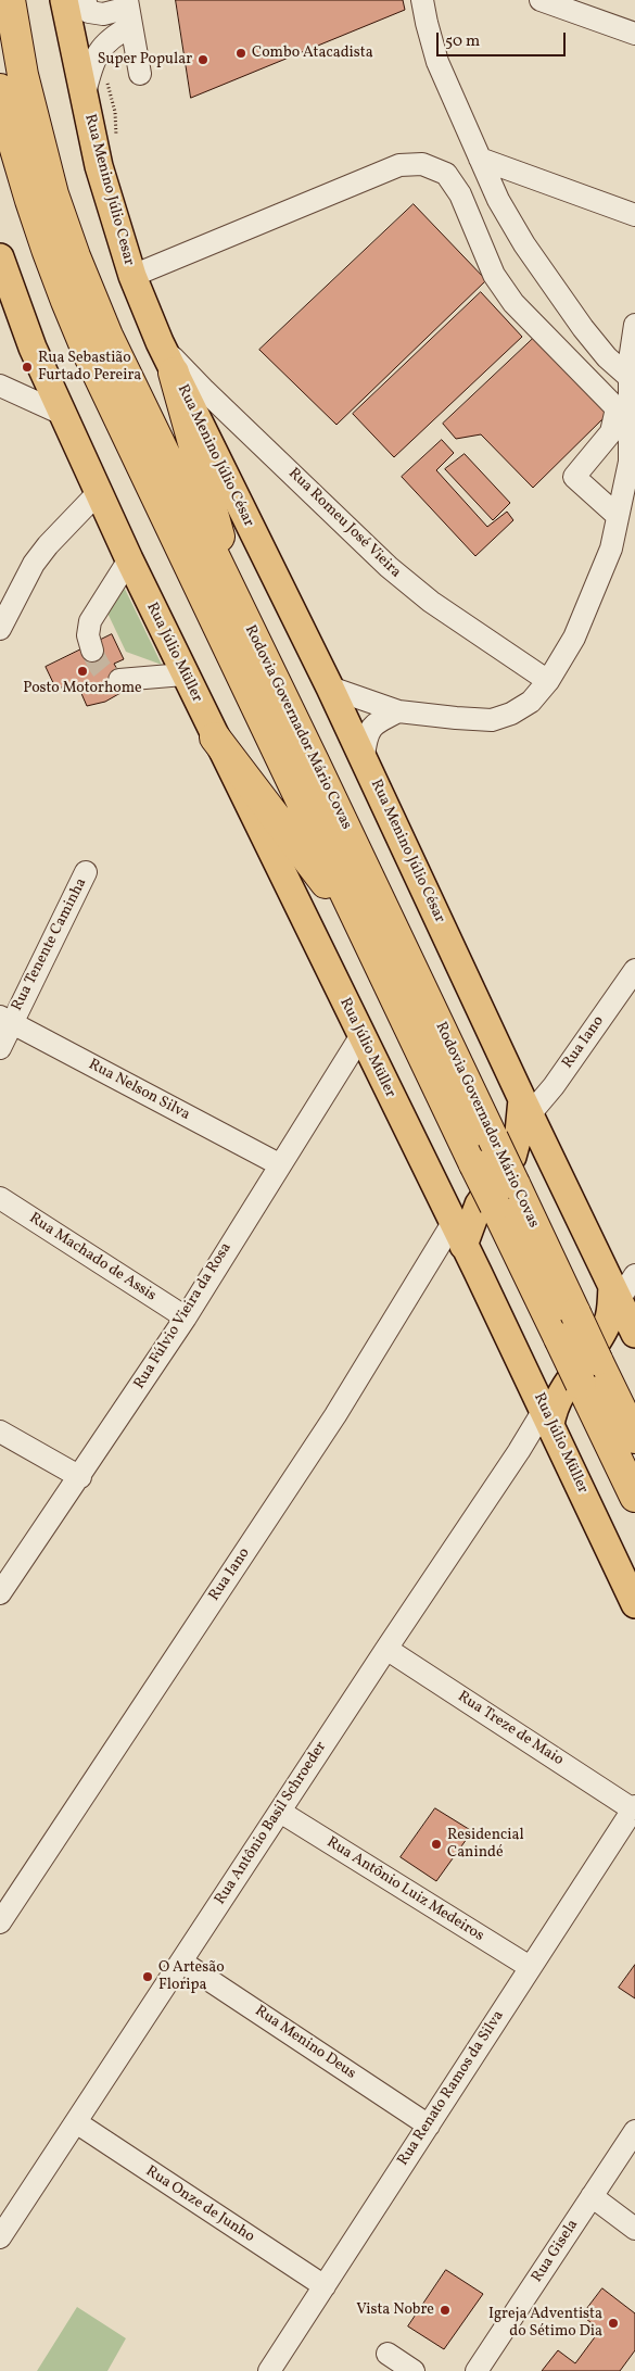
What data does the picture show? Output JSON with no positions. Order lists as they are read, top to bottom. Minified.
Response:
{"streets":{"highway":["Rodovia Governador Mário Covas"],"main road":["Rua Menino Júlio Cesar","Rua Menino Júlio César","Rua Júlio Müller","Rua Iano","Rua Antônio Basil Schroeder"],"street":["Rua Romeu José Vieira","Rua Tenente Caminha","Rua Nelson Silva","Rua Machado de Assis","Rua Fúlvio Vieira da Rosa","Rua Treze de Maio","Rua Antônio Luiz Medeiros","Rua Menino Deus","Rua Renato Ramos da Silva","Rua Onze de Junho","Rua Gisela"]},"crossings":[["Rua Menino Júlio Cesar","Rua Menino Júlio César"],["Rua Menino Júlio Cesar","Rua Romeu José Vieira"],["Rua Menino Júlio César","Rua Iano"],["Rua Menino Júlio César","Rua Antônio Basil Schroeder"],["Rua Júlio Müller","Rua Iano"],["Rua Júlio Müller","Rua Fúlvio Vieira da Rosa"],["Rua Júlio Müller","Rua Antônio Basil Schroeder"],["Rodovia Governador Mário Covas","Rua Iano"],["Rodovia Governador Mário Covas","Rua Antônio Basil Schroeder"],["Rua Tenente Caminha","Rua Nelson Silva"],["Rua Nelson Silva","Rua Fúlvio Vieira da Rosa"],["Rua Machado de Assis","Rua Fúlvio Vieira da Rosa"],["Rua Treze de Maio","Rua Antônio Basil Schroeder"],["Rua Treze de Maio","Rua Renato Ramos da Silva"],["Rua Antônio Basil Schroeder","Rua Antônio Luiz Medeiros"],["Rua Antônio Basil Schroeder","Rua Menino Deus"],["Rua Antônio Basil Schroeder","Rua Onze de Junho"],["Rua Antônio Luiz Medeiros","Rua Renato Ramos da Silva"],["Rua Menino Deus","Rua Renato Ramos da Silva"],["Rua Renato Ramos da Silva","Rua Onze de Junho"]],"places":["Combo Atacadista","Super Popular","Rua Sebastião Furtado Pereira","Posto Motorhome","Residencial Canindé","O Artesão Floripa","Vista Nobre","Igreja Adventista do Sétimo Dia"],"scale_bar":"50 m"}
